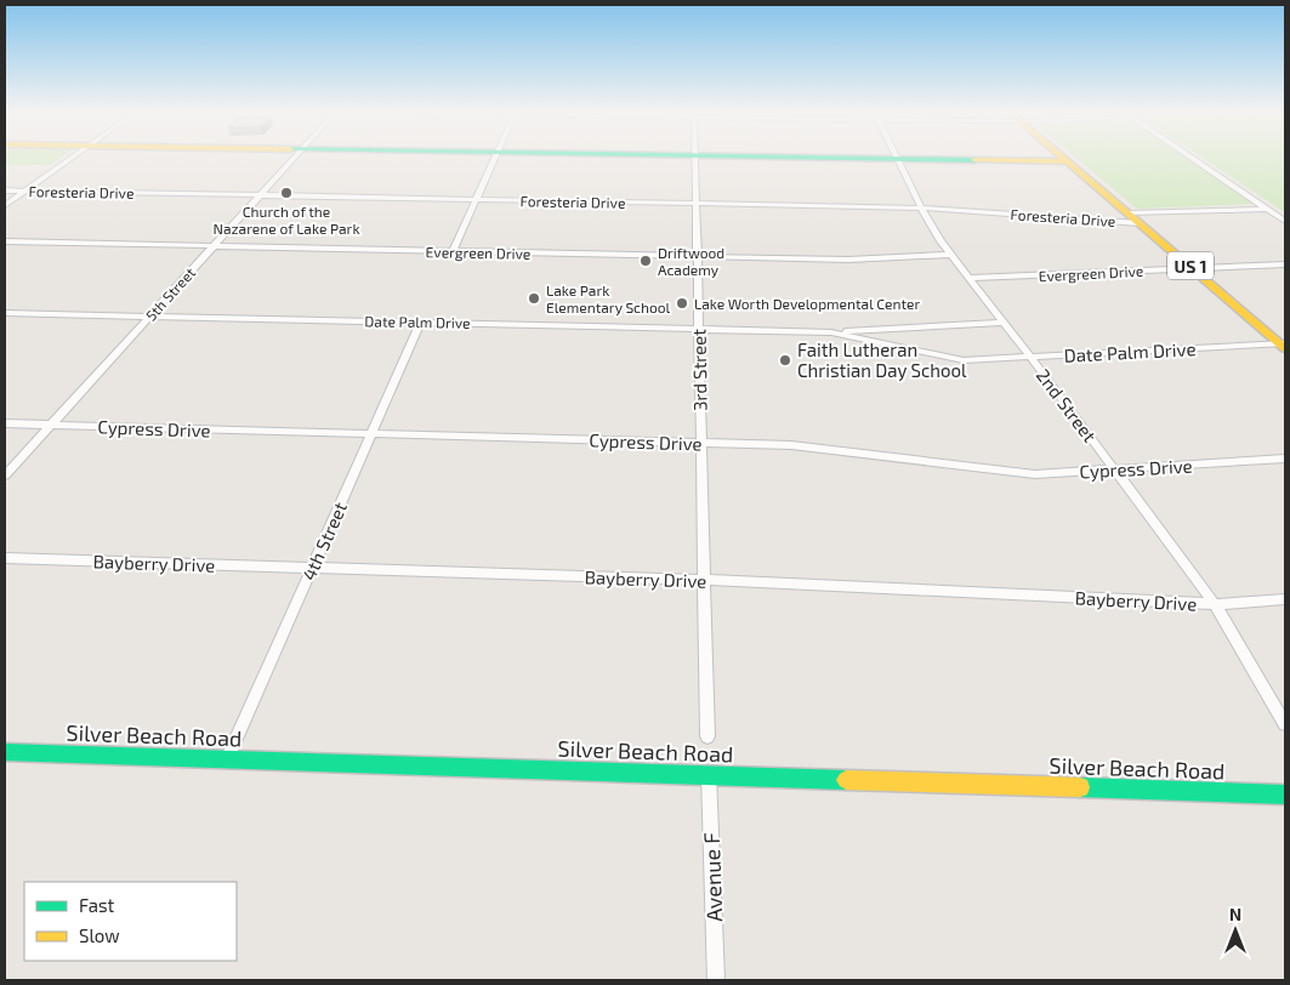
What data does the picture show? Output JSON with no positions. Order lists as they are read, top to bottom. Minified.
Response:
{"streets":{"street":["Foresteria Drive","Evergreen Drive","US 1","5th Street","Date Palm Drive","3rd Street","2nd Street","Cypress Drive","4th Street","Bayberry Drive","Silver Beach Road","Avenue F"]},"crossings":[["Foresteria Drive","US 1"],["Foresteria Drive","5th Street"],["Foresteria Drive","3rd Street"],["Foresteria Drive","2nd Street"],["Evergreen Drive","US 1"],["Evergreen Drive","5th Street"],["Evergreen Drive","3rd Street"],["Evergreen Drive","2nd Street"],["US 1","Date Palm Drive"],["5th Street","Date Palm Drive"],["5th Street","Cypress Drive"],["Date Palm Drive","3rd Street"],["Date Palm Drive","2nd Street"],["Date Palm Drive","4th Street"],["3rd Street","Cypress Drive"],["3rd Street","Bayberry Drive"],["2nd Street","Cypress Drive"],["2nd Street","Bayberry Drive"],["Cypress Drive","4th Street"],["4th Street","Bayberry Drive"],["4th Street","Silver Beach Road"],["Silver Beach Road","Avenue F"]],"places":["Church of the Nazarene of Lake Park","Driftwood Academy","Lake Park Elementary School","Lake Worth Developmental Center","Faith Lutheran Christian Day School"],"legend":["Fast","Slow"],"north":"top"}
